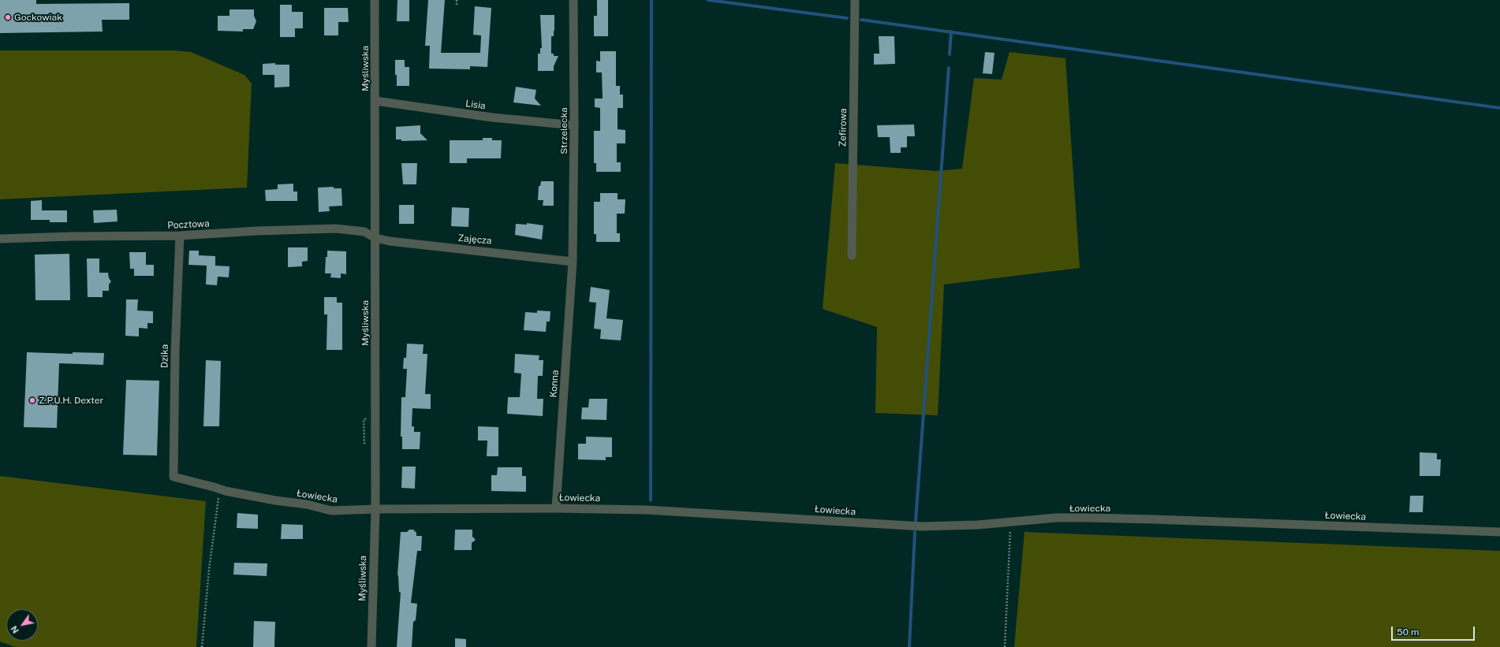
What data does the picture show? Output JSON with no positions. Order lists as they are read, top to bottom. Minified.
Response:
{"streets":{"street":["Myśliwska","Lisia","Zefirowa","Strzelecka","Pocztowa","Zajęcza","Dzika","Konna","Łowiecka"]},"crossings":[["Myśliwska","Lisia"],["Myśliwska","Pocztowa"],["Myśliwska","Zajęcza"],["Myśliwska","Łowiecka"],["Lisia","Strzelecka"],["Strzelecka","Zajęcza"],["Strzelecka","Konna"],["Pocztowa","Zajęcza"],["Pocztowa","Dzika"],["Zajęcza","Konna"],["Dzika","Łowiecka"],["Konna","Łowiecka"]],"places":["Gockowiak","Z.P.U.H. Dexter"],"scale_bar":"50 m","north":"bottom left"}
